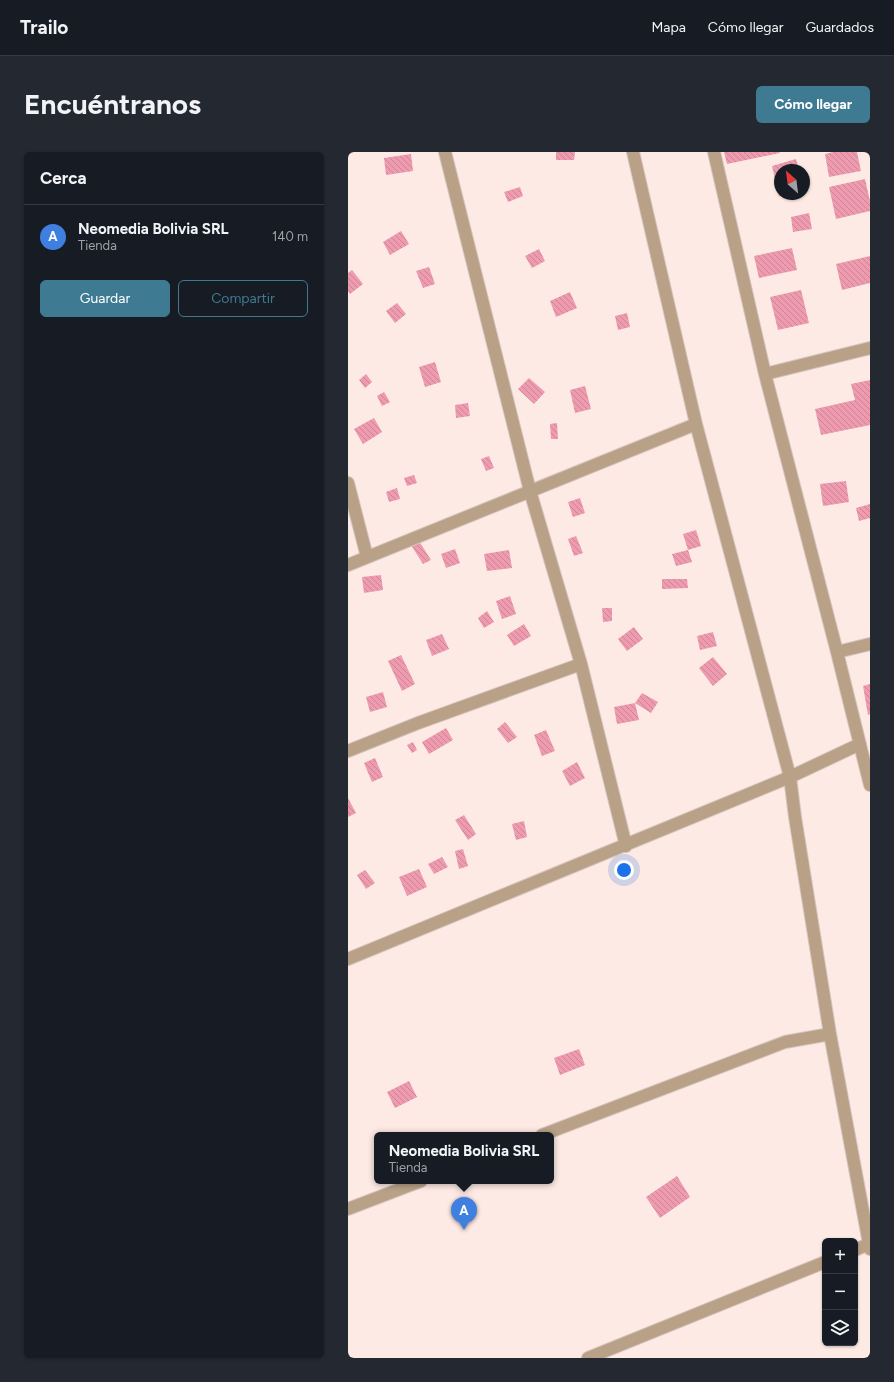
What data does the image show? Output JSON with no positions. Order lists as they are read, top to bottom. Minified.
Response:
{"north":"top left","page":{"header":"Trailo","nav":["Mapa","Cómo llegar","Guardados"],"buttons":["Cómo llegar",["Guardar","Compartir"]],"title":"Encuéntranos","heading":"Cerca","list":[{"mark":"A","name":"Neomedia Bolivia SRL","note":"Tienda","value":"140 m"}],"popup":["Neomedia Bolivia SRL","Tienda"],"pins":"A","map_buttons":["+","−"]}}
